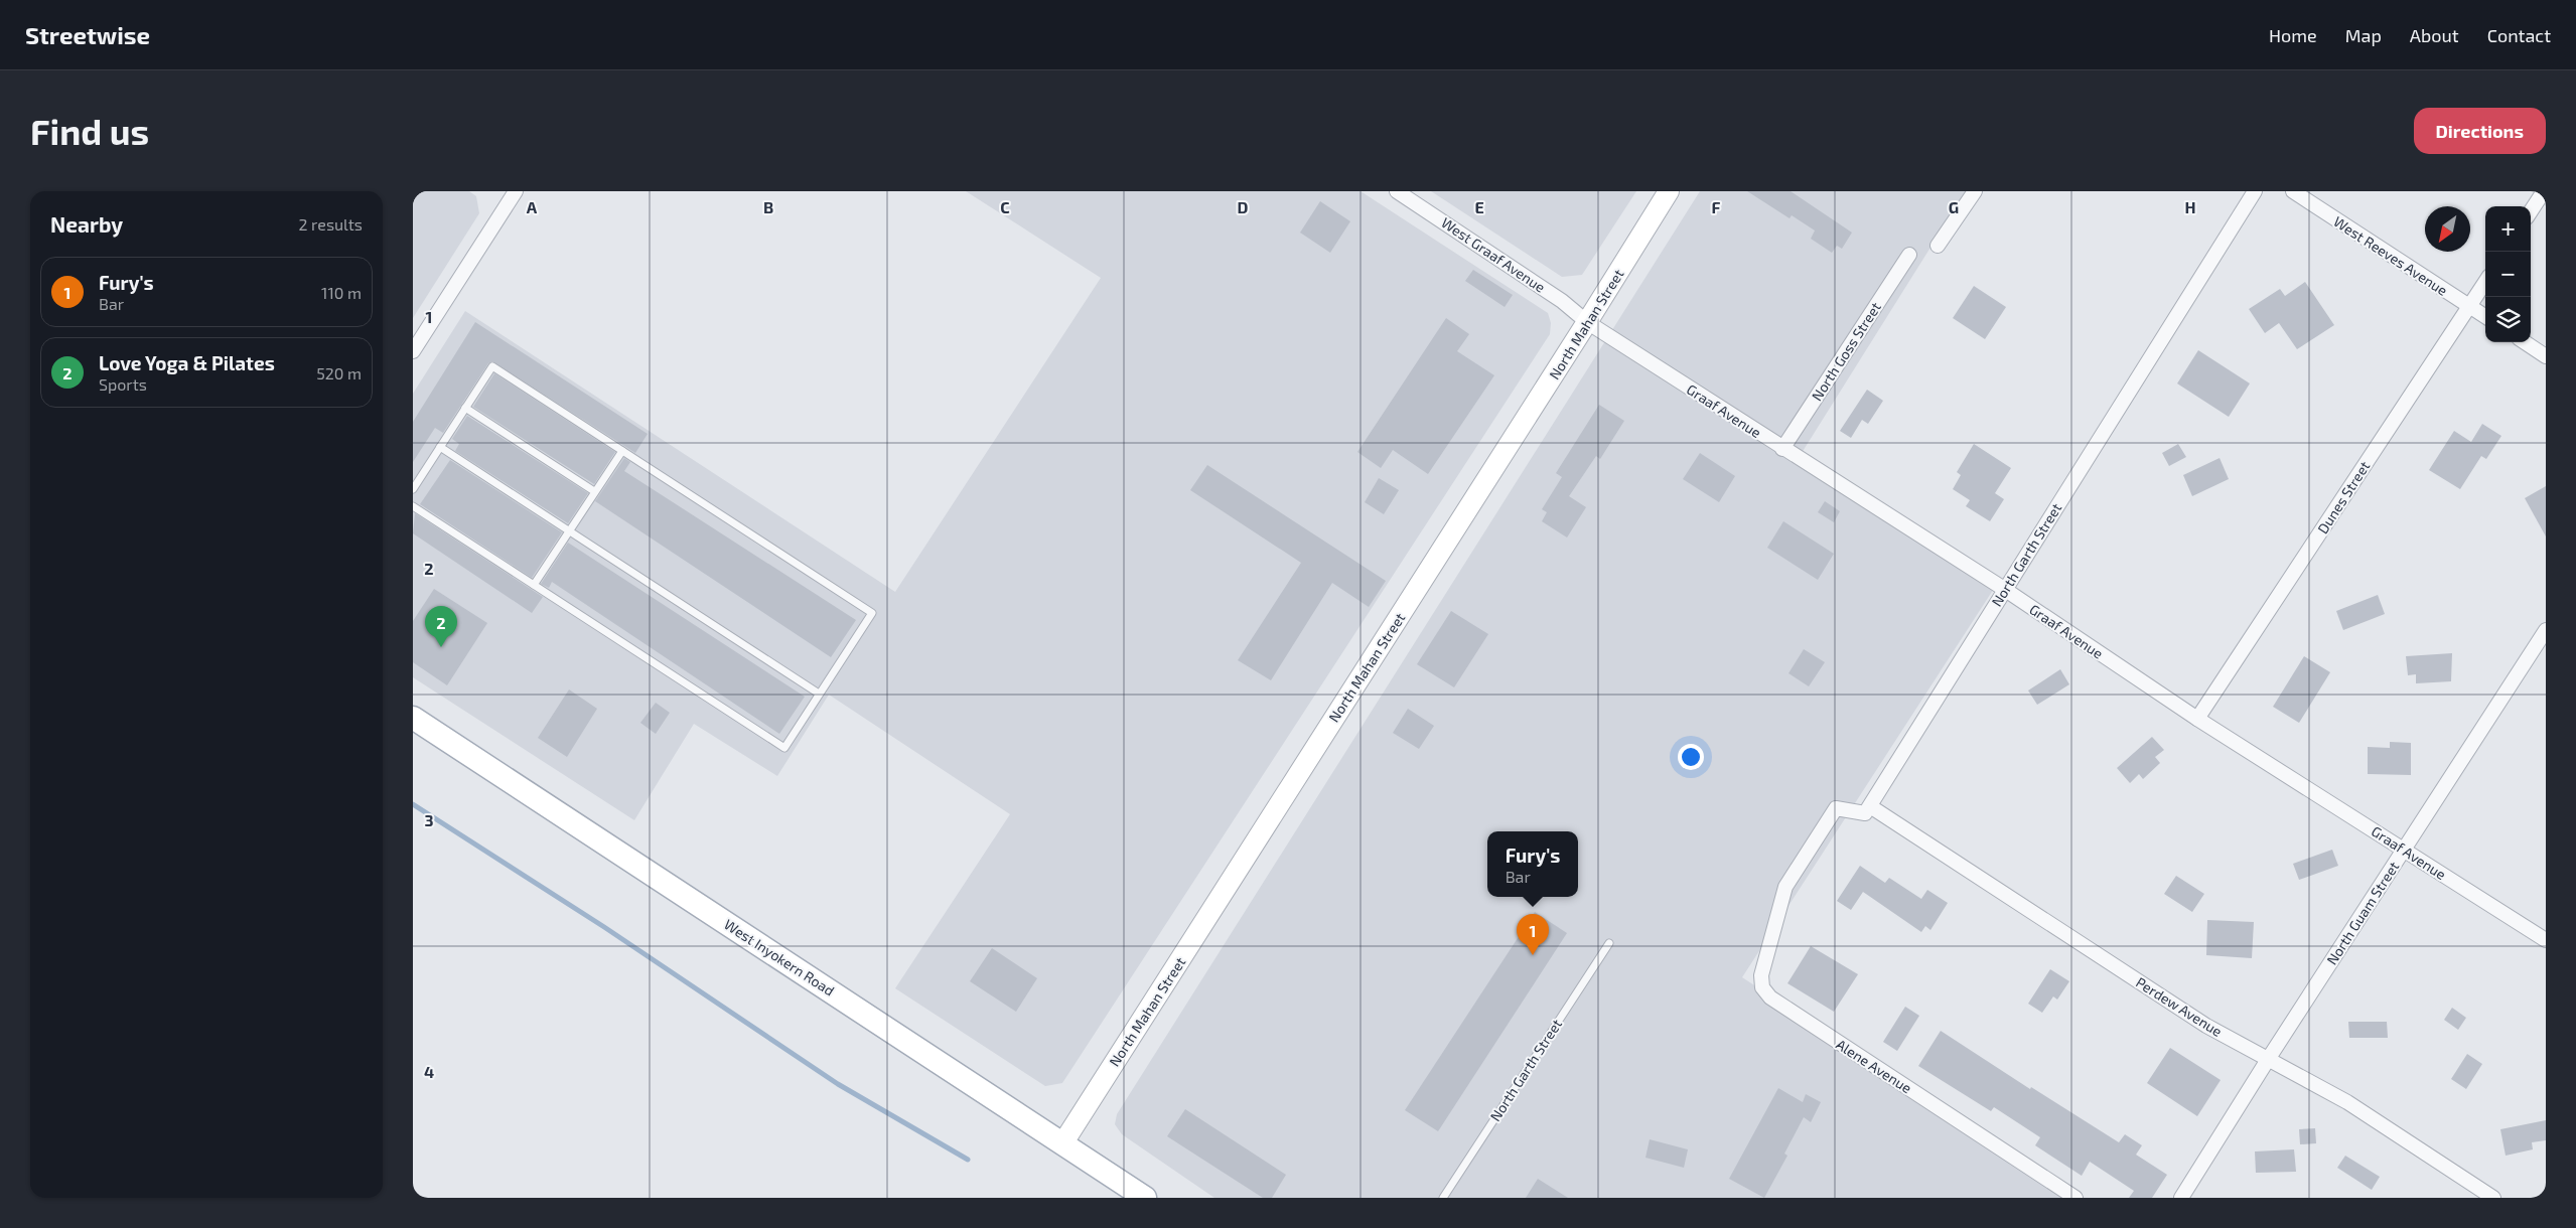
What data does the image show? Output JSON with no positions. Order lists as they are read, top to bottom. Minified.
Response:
{"streets":{"main road":["West Inyokern Road"],"street":["West Graaf Avenue","West Reeves Avenue","North Mahan Street","North Goss Street","Graaf Avenue","Dunes Street","North Garth Street","North Guam Street","Perdew Avenue","Alene Avenue"]},"crossings":[["West Graaf Avenue","North Mahan Street"],["West Graaf Avenue","Graaf Avenue"],["West Reeves Avenue","Dunes Street"],["North Mahan Street","Graaf Avenue"],["North Mahan Street","West Inyokern Road"],["North Goss Street","Graaf Avenue"],["Graaf Avenue","Dunes Street"],["Graaf Avenue","North Garth Street"],["Graaf Avenue","North Guam Street"],["North Garth Street","Perdew Avenue"],["North Garth Street","Alene Avenue"],["North Guam Street","Perdew Avenue"],["Perdew Avenue","Alene Avenue"]],"north":"bottom left","page":{"header":"Streetwise","nav":["Home","Map","About","Contact"],"buttons":"Directions","title":"Find us","heading":["Nearby","2 results"],"map_buttons":["+","−"],"list":[{"mark":"1","name":"Fury's","note":"Bar","value":"110 m"},{"mark":"2","name":"Love Yoga & Pilates","note":"Sports","value":"520 m"}],"pins":["2","1"],"popup":["Fury's","Bar"]},"grid":{"columns":["A","B","C","D","E","F","G","H"],"rows":["1","2","3","4"]}}
